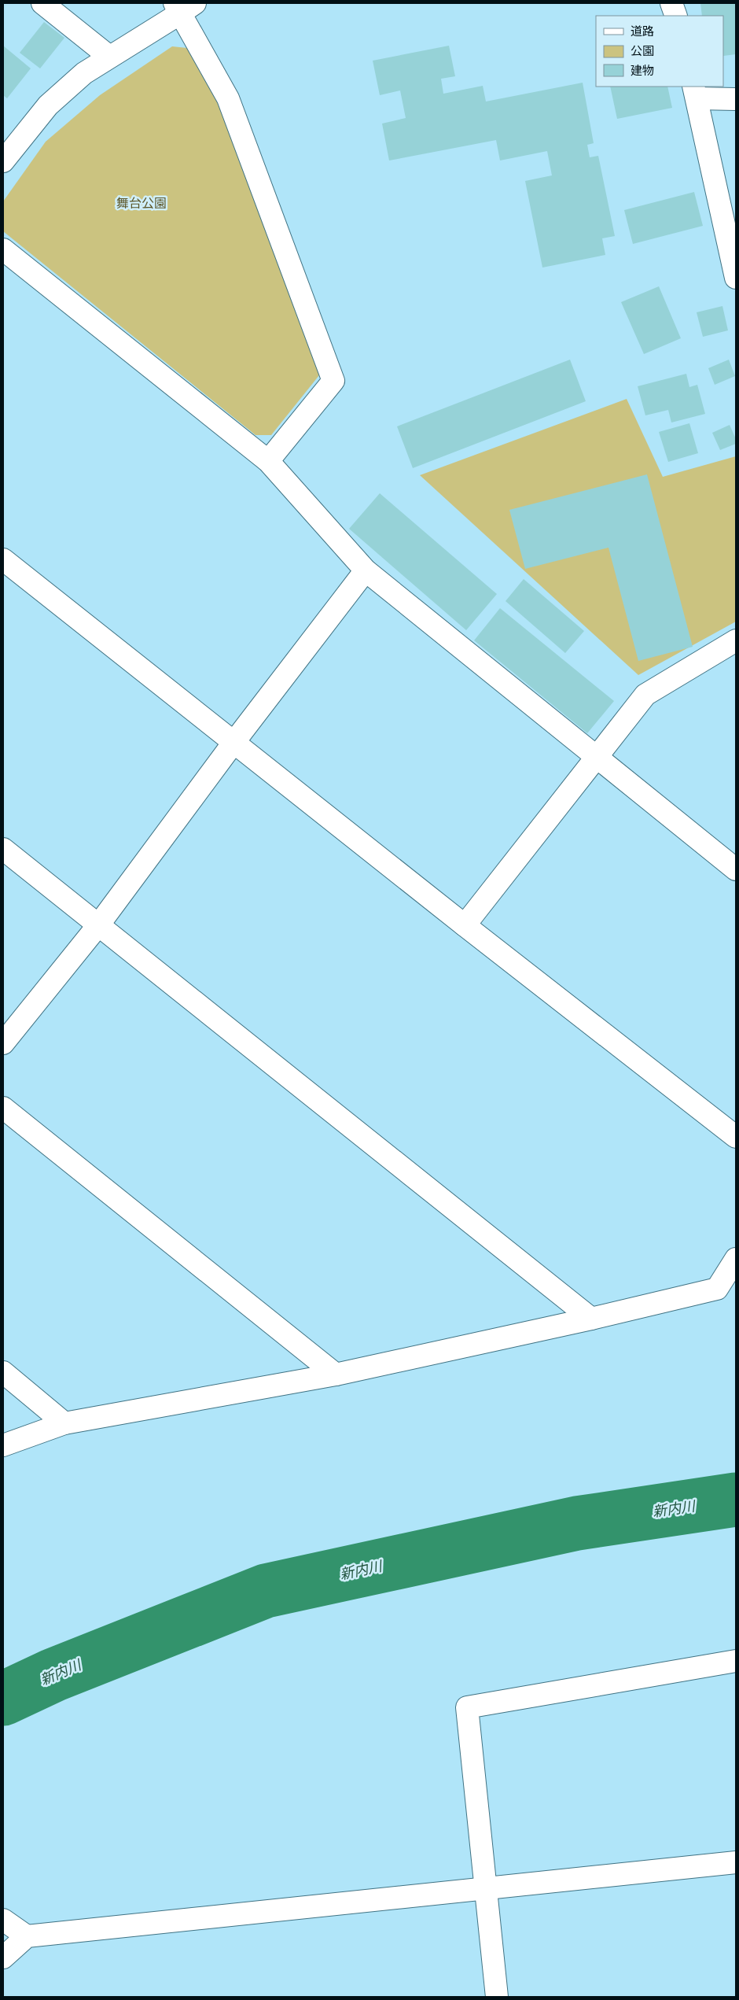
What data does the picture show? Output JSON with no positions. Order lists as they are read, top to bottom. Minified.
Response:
{"water":["新内川"],"parks":["舞台公園"],"legend":["道路","公園","建物"]}
